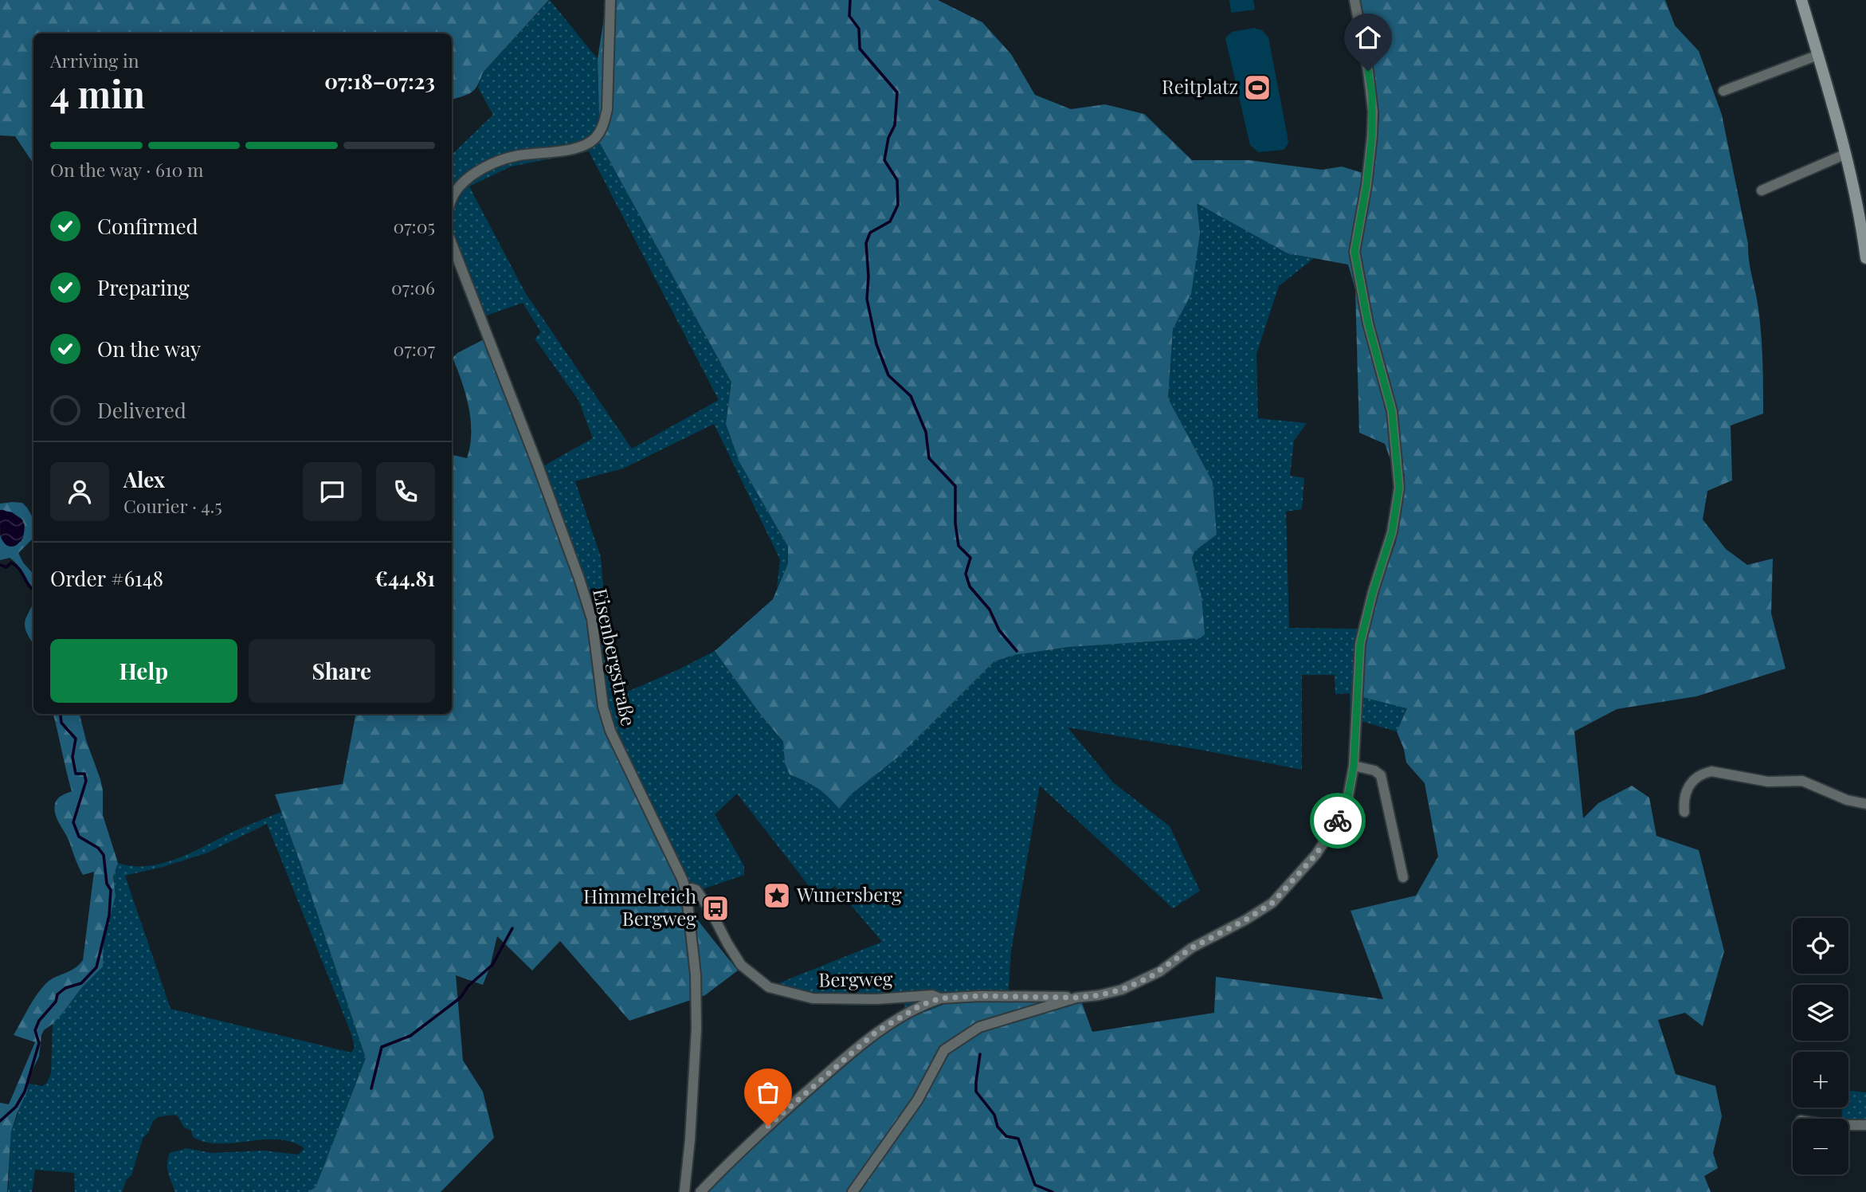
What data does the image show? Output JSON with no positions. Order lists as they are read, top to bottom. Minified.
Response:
{"streets":{"street":["Eisenbergstraße","Bergweg"]},"crossings":[["Eisenbergstraße","Bergweg"]],"places":{"sports":["Reitplatz"],"place":["Wunersberg"],"bus stop":["Himmelreich Bergweg"]},"page":{"heading":["4 min","Arriving in","07:18–07:23"],"panel":["Alex","Courier · 4.5","Order #6148","€44.81"],"bar":"On the way · 610 m","list":[["Confirmed","07:05"],["Preparing","07:06"],["On the way","07:07"],"Delivered"],"buttons":["Help","Share"],"map_buttons":["+","−"]}}
